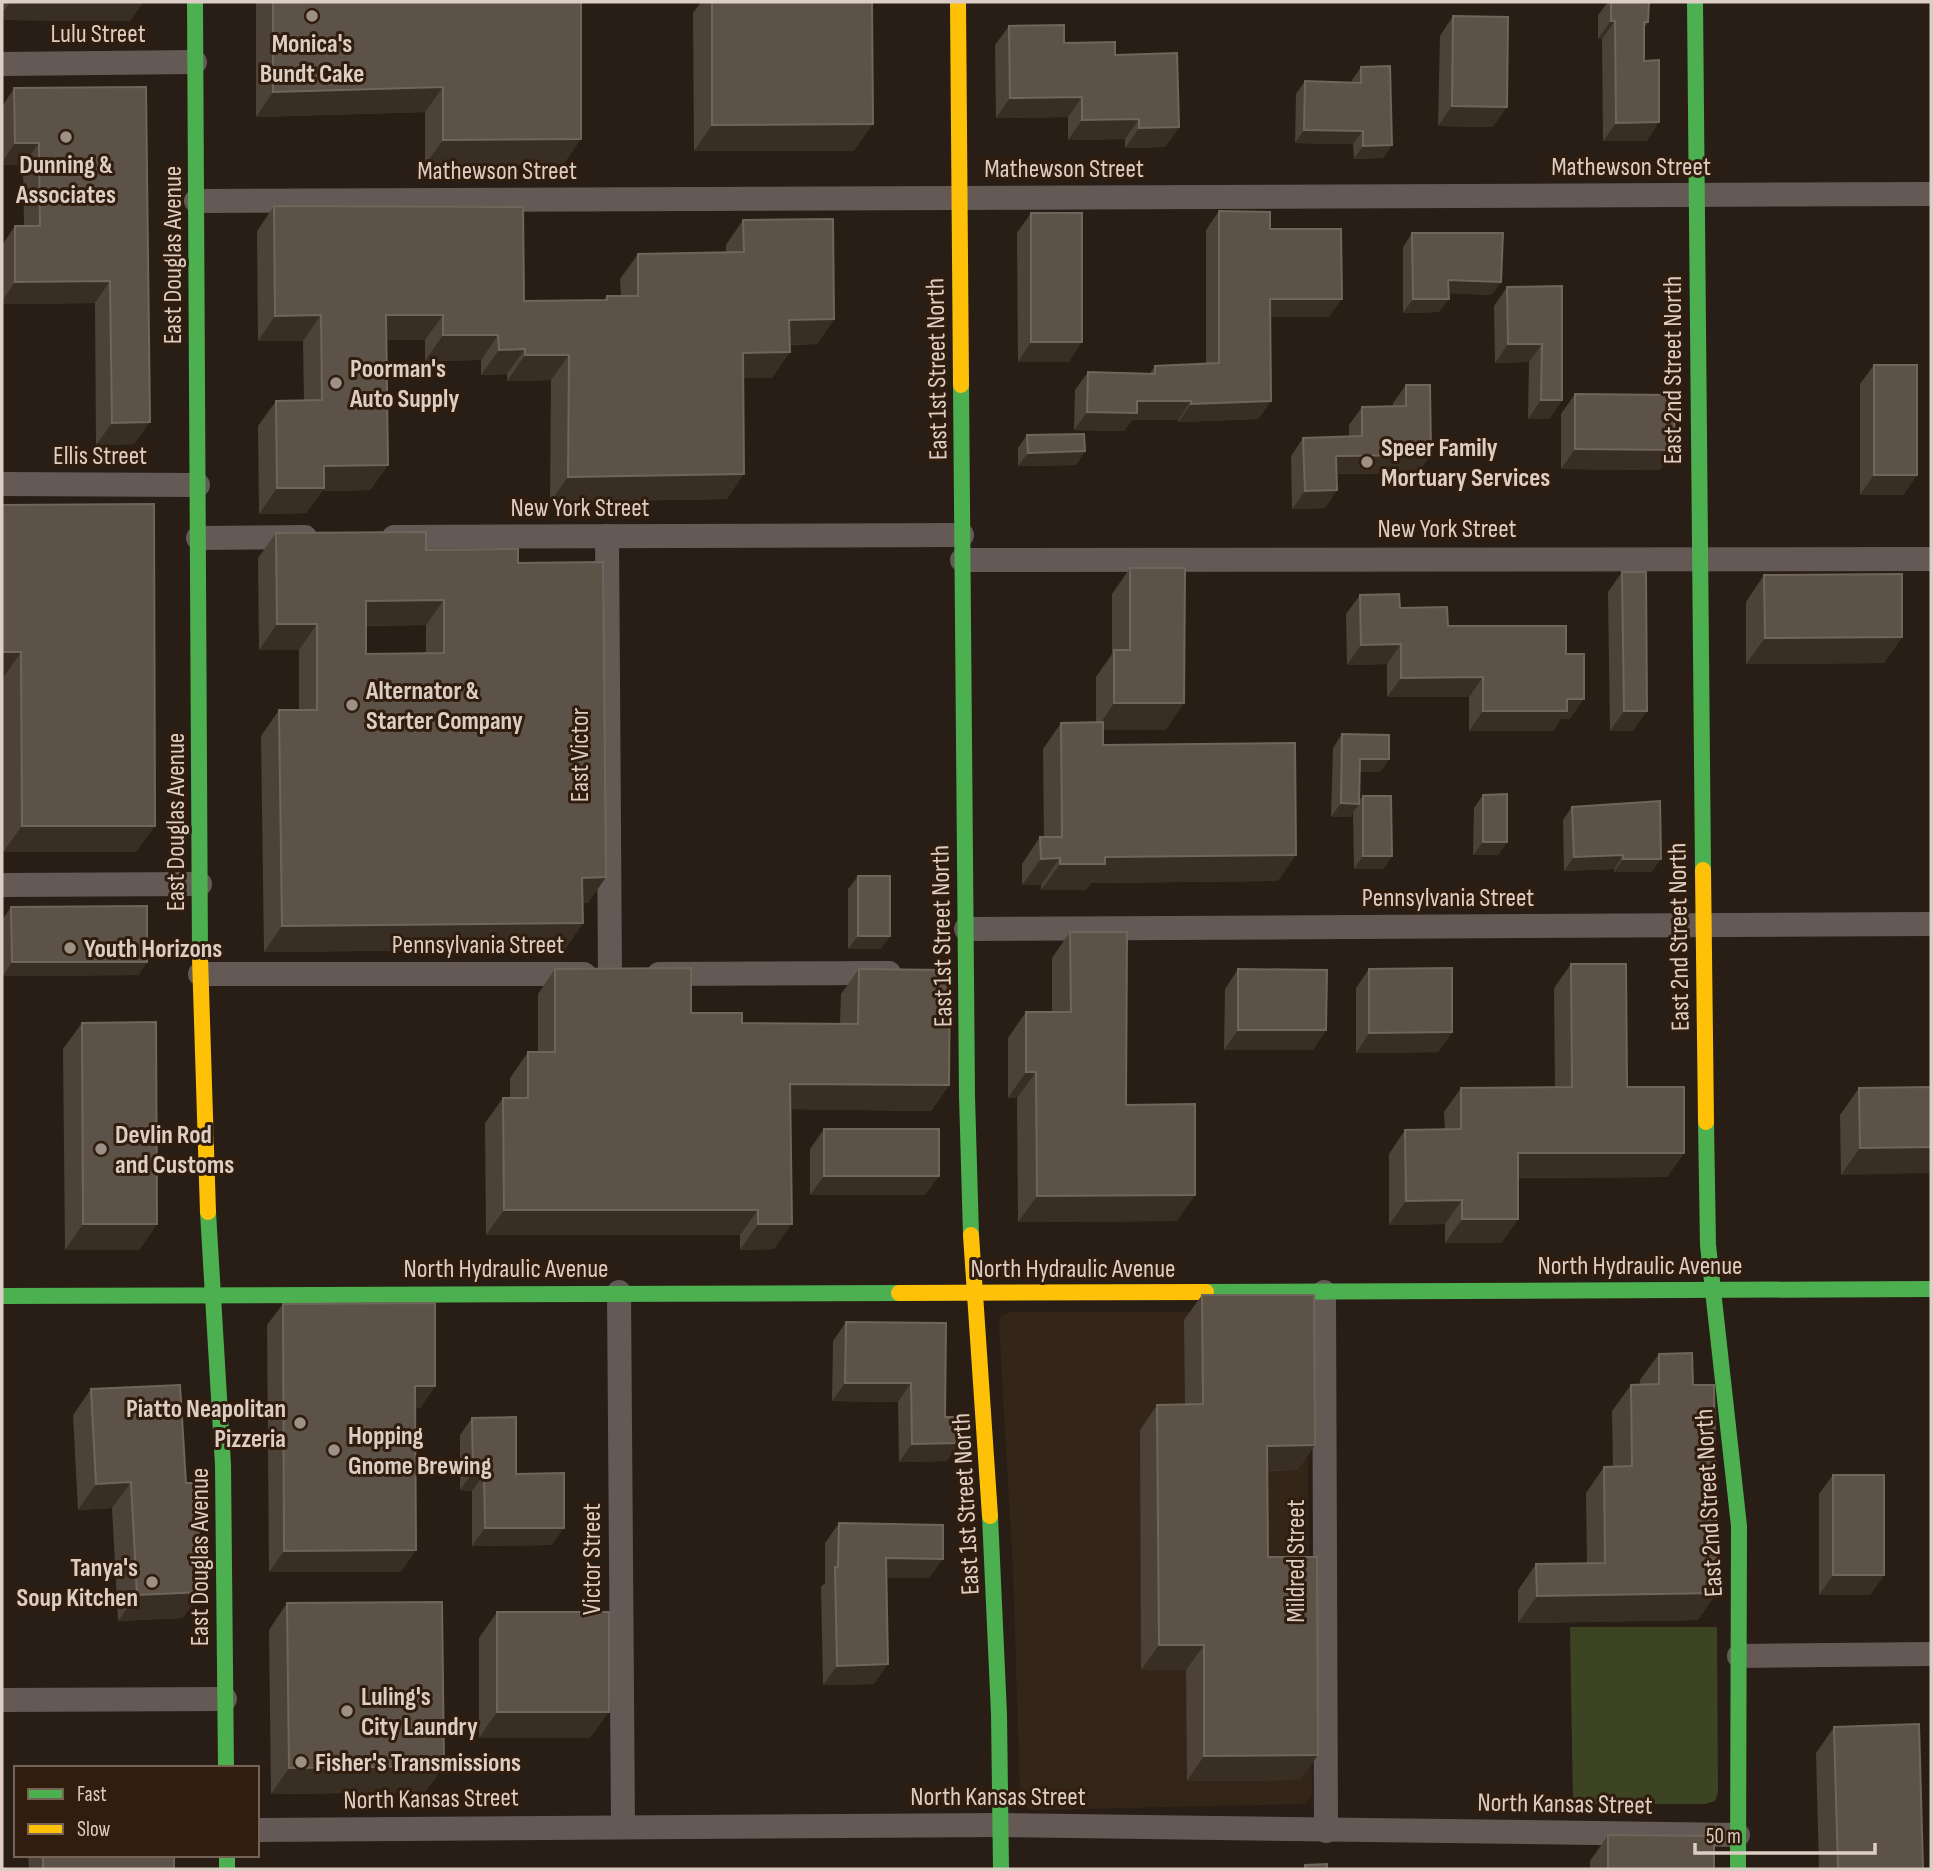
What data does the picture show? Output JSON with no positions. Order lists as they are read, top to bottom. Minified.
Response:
{"streets":{"street":["Lulu Street","Mathewson Street","East Douglas Avenue","East 1st Street North","East 2nd Street North","Ellis Street","New York Street","East Victor","Pennsylvania Street","North Hydraulic Avenue","Victor Street","Mildred Street","North Kansas Street"]},"crossings":[["Lulu Street","East Douglas Avenue"],["Mathewson Street","East Douglas Avenue"],["Mathewson Street","East 1st Street North"],["Mathewson Street","East 2nd Street North"],["East Douglas Avenue","Ellis Street"],["East Douglas Avenue","Pennsylvania Street"],["East Douglas Avenue","North Hydraulic Avenue"],["East 1st Street North","New York Street"],["East 1st Street North","Pennsylvania Street"],["East 1st Street North","North Hydraulic Avenue"],["East 1st Street North","North Kansas Street"],["East 2nd Street North","New York Street"],["East 2nd Street North","Pennsylvania Street"],["East 2nd Street North","North Hydraulic Avenue"],["East 2nd Street North","North Kansas Street"],["New York Street","East Victor"],["East Victor","Pennsylvania Street"],["North Hydraulic Avenue","Victor Street"],["North Hydraulic Avenue","Mildred Street"],["Victor Street","North Kansas Street"],["Mildred Street","North Kansas Street"]],"places":["Monica's Bundt Cake","Dunning & Associates","Poorman's Auto Supply","Speer Family Mortuary Services","Alternator & Starter Company","Youth Horizons","Devlin Rod and Customs","Piatto Neapolitan Pizzeria","Hopping Gnome Brewing","Tanya's Soup Kitchen","Luling's City Laundry","Fisher's Transmissions"],"legend":["Fast","Slow"],"scale_bar":"50 m"}
